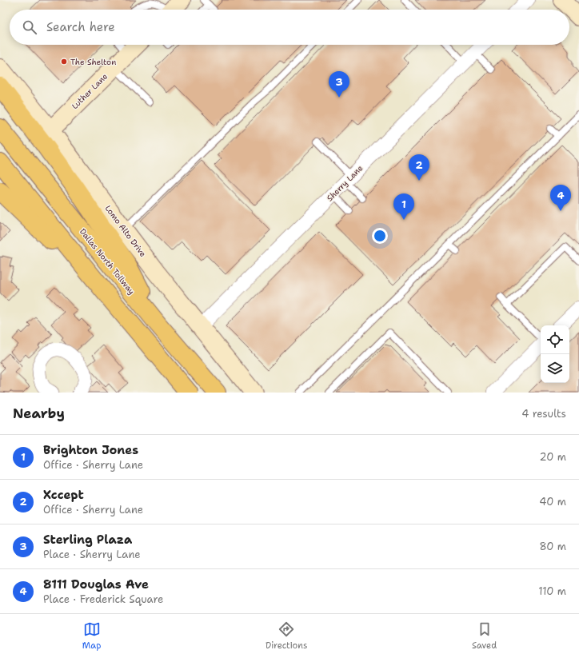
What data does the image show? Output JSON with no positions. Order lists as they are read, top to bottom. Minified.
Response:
{"streets":{"highway":["Dallas North Tollway"],"street":["Luther Lane","Sherry Lane","Lomo Alto Drive"]},"crossings":[["Luther Lane","Lomo Alto Drive"],["Sherry Lane","Lomo Alto Drive"]],"places":["The Shelton"],"page":{"search":"Search here","pins":["3","2","4","1"],"heading":["Nearby","4 results"],"list":[{"mark":"1","name":"Brighton Jones","note":"Office · Sherry Lane","value":"20 m"},{"mark":"2","name":"Xccept","note":"Office · Sherry Lane","value":"40 m"},{"mark":"3","name":"Sterling Plaza","note":"Place · Sherry Lane","value":"80 m"},{"mark":"4","name":"8111 Douglas Ave","note":"Place · Frederick Square","value":"110 m"}],"nav":["Map","Directions","Saved"]}}
